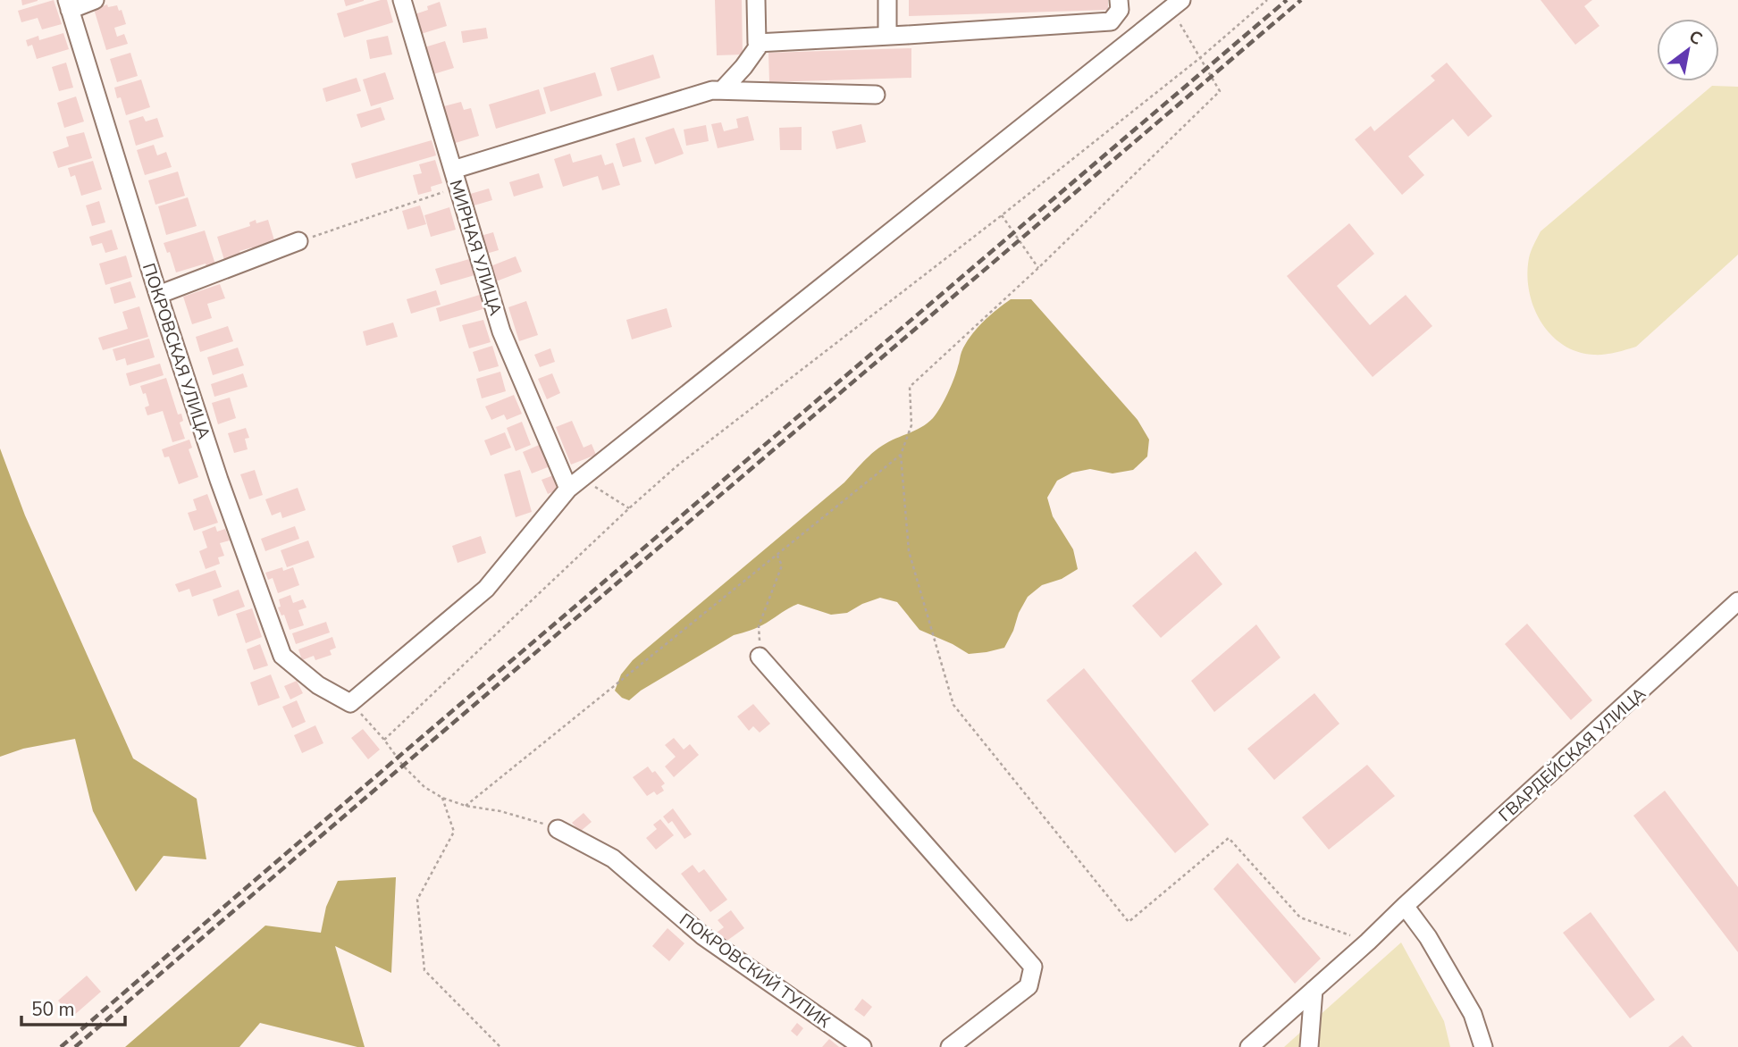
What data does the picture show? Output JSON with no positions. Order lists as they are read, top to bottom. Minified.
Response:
{"streets":{"street":["МИРНАЯ УЛИЦА","ПОКРОВСКАЯ УЛИЦА","ГВАРДЕЙСКАЯ УЛИЦА","ПОКРОВСКИЙ ТУПИК"]},"scale_bar":"50 m","north":"top right"}
